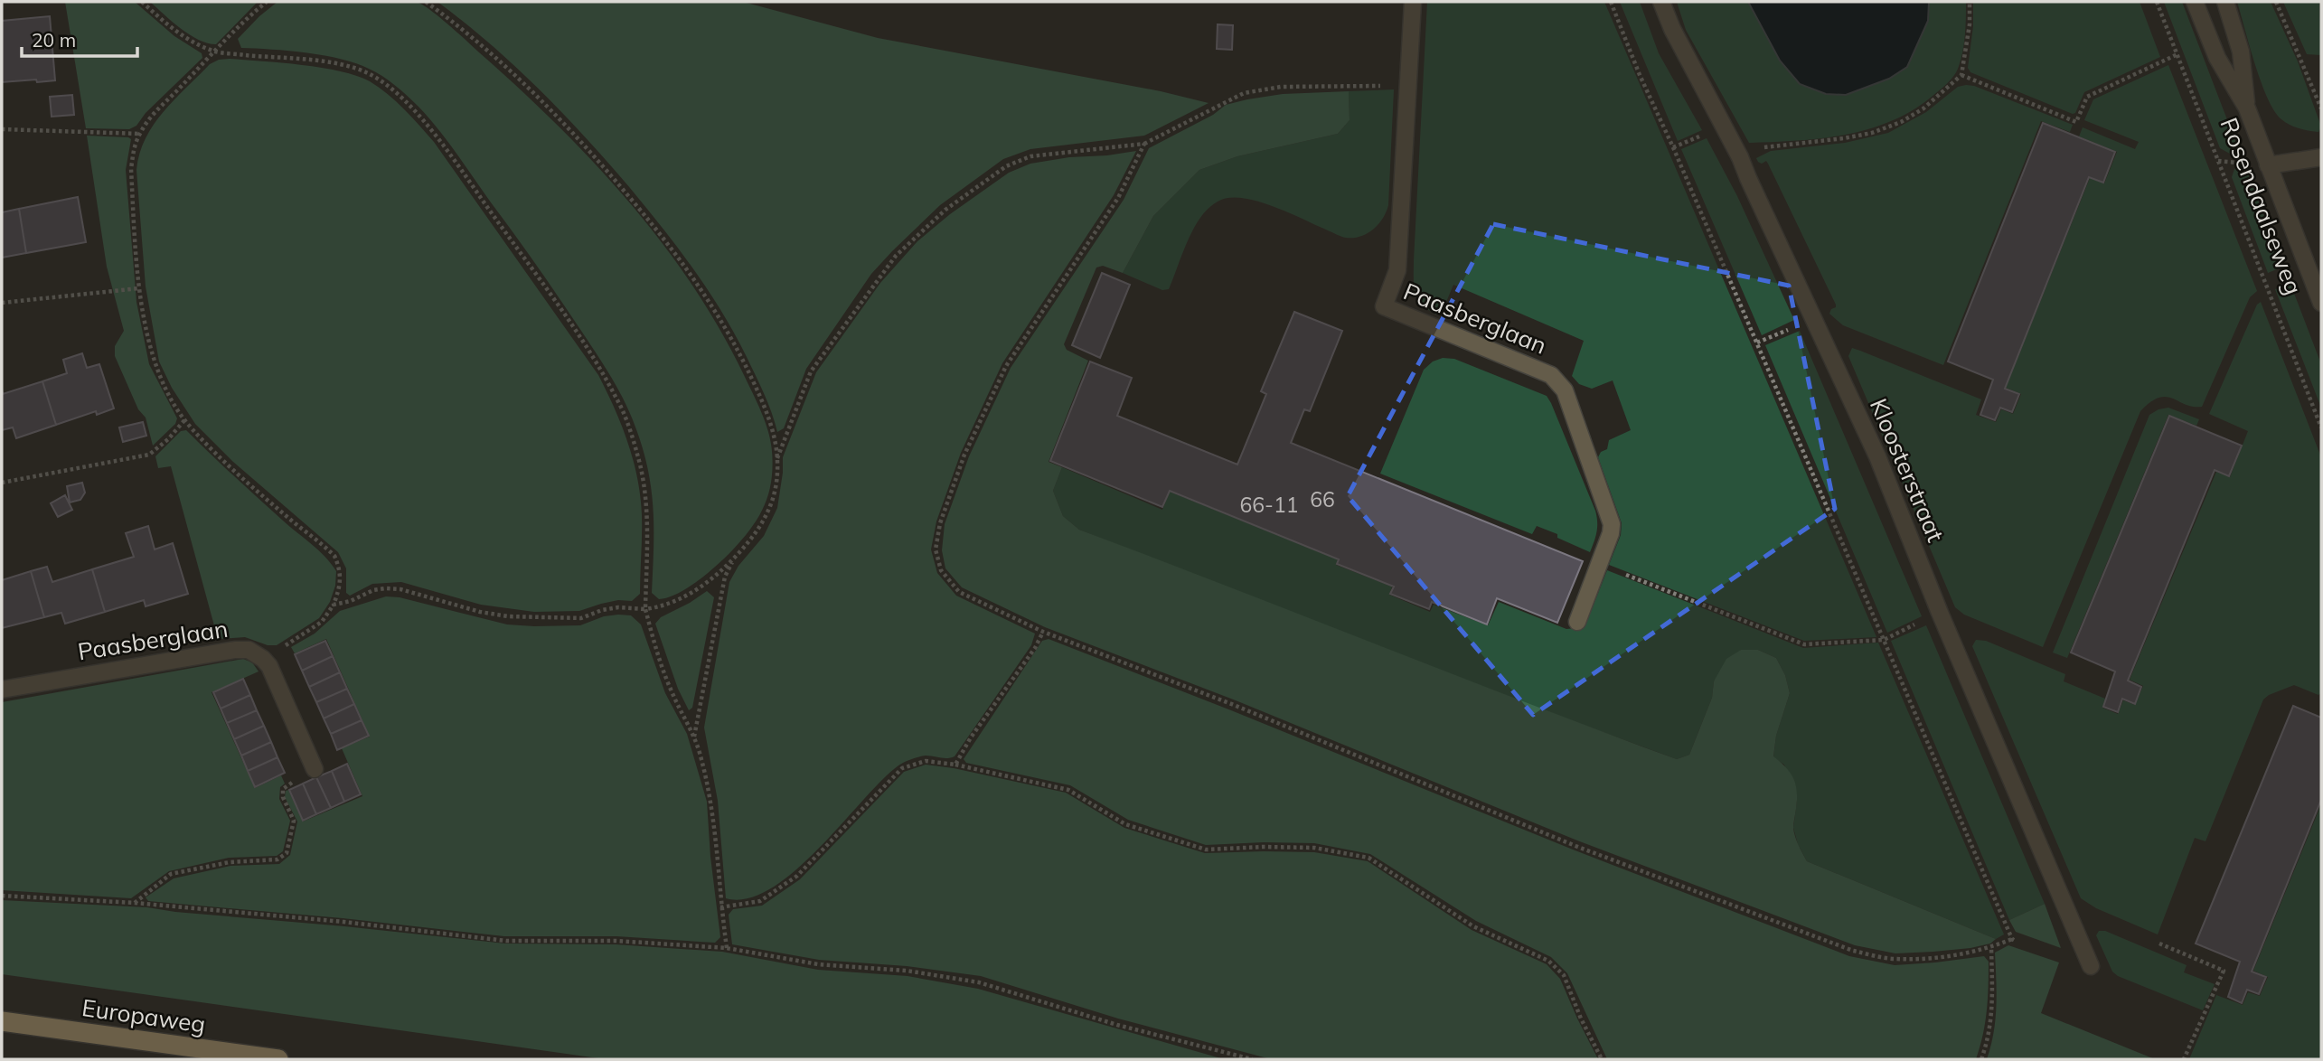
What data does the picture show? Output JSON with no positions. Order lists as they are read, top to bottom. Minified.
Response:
{"streets":{"highway":["Europaweg"],"street":["Rosendaalseweg","Paasberglaan","Kloosterstraat"]},"house_numbers":["66","66-11"],"scale_bar":"20 m"}
